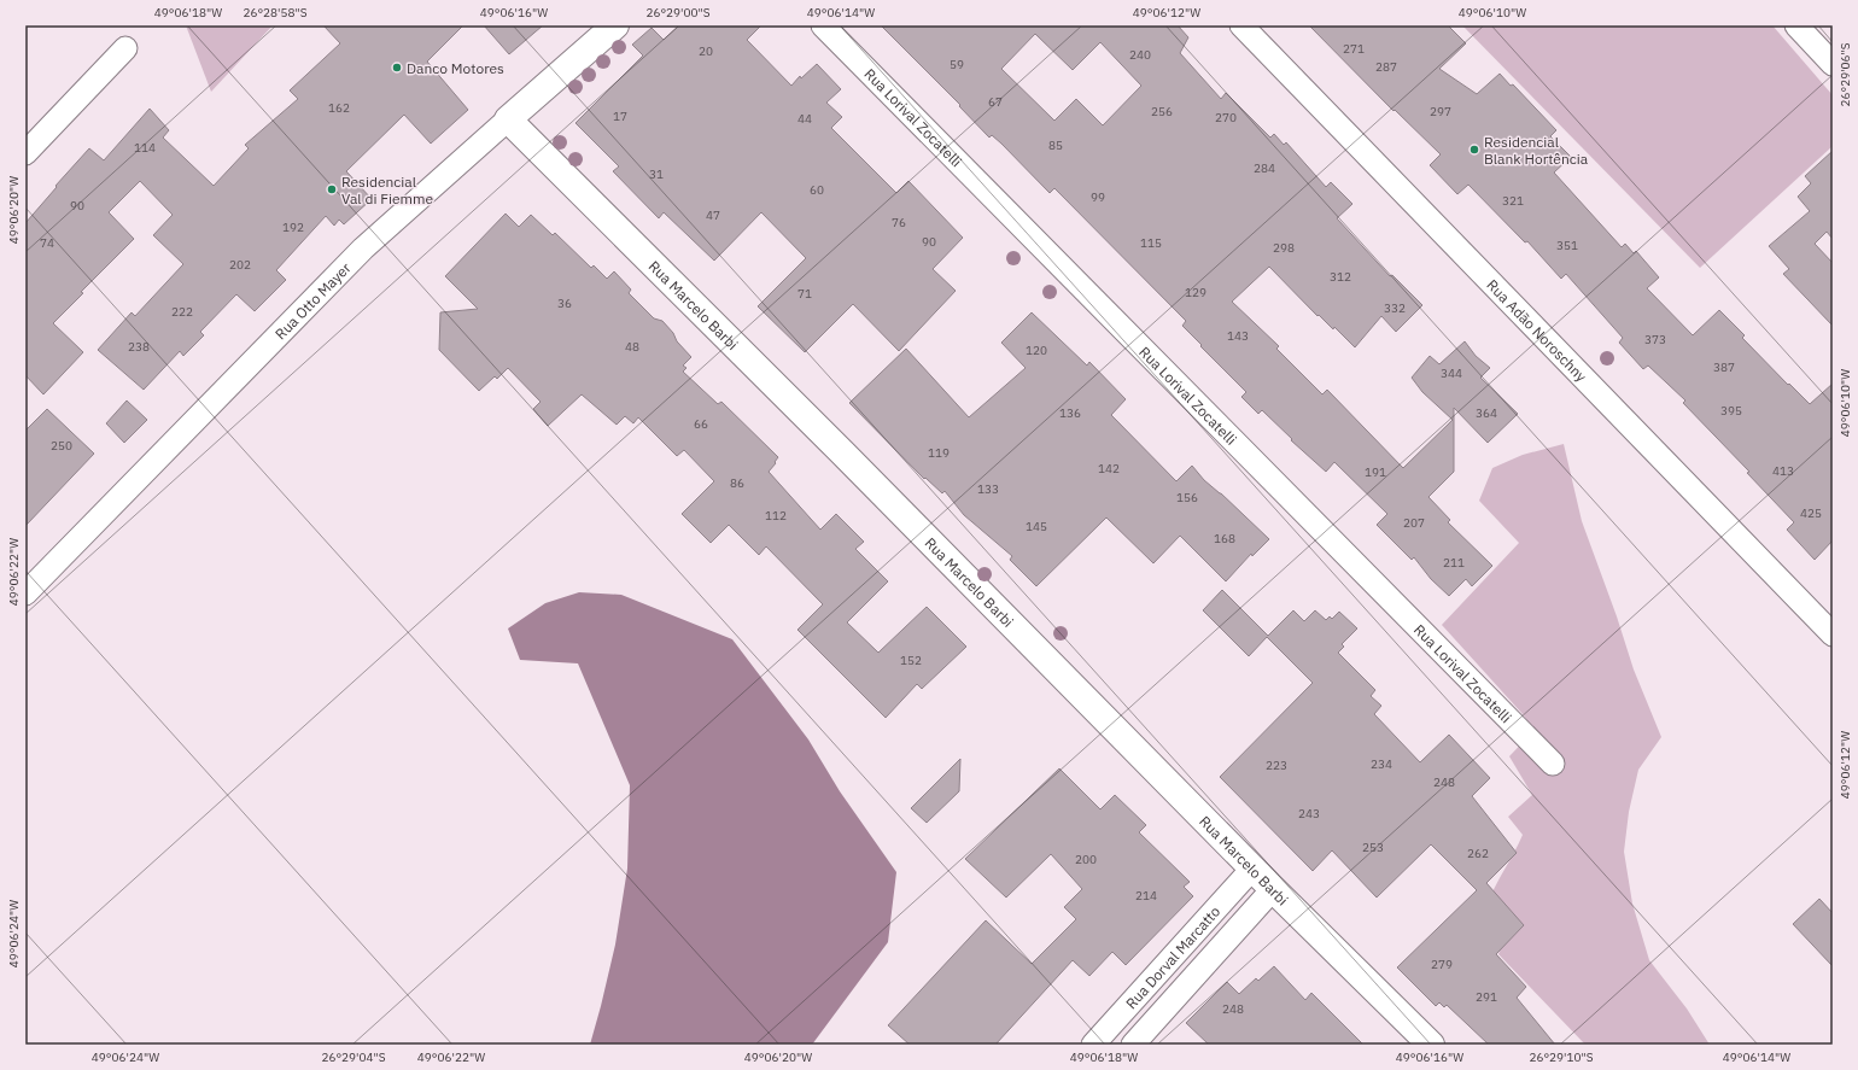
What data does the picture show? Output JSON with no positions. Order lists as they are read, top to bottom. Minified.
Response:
{"streets":{"street":["Rua Lorival Zocatelli","Rua Otto Mayer","Rua Marcelo Barbi","Rua Adão Noroschny","Rua Dorval Marcatto"]},"crossings":[["Rua Otto Mayer","Rua Marcelo Barbi"],["Rua Marcelo Barbi","Rua Dorval Marcatto"]],"places":["Danco Motores","Residencial Blank Hortência","Residencial Val di Fiemme"],"house_numbers":["271","20","240","59","287","67","162","256","297","17","270","44","85","114","284","31","60","99","321","90","47","76","192","90","74","115","351","298","202","312","129","71","36","332","222","143","373","238","48","120","387","344","395","136","364","66","250","119","142","413","191","86","133","156","425","112","207","145","168","211","152","234","223","248","243","253","262","200","214","279","291","248"],"coordinates":["49°06'18\"W","26°28'58\"S","49°06'16\"W","26°29'00\"S","49°06'14\"W","49°06'12\"W","49°06'10\"W","26°29'06\"S","49°06'20\"W","49°06'22\"W","49°06'24\"W","26°29'04\"S","26°29'10\"S"]}
